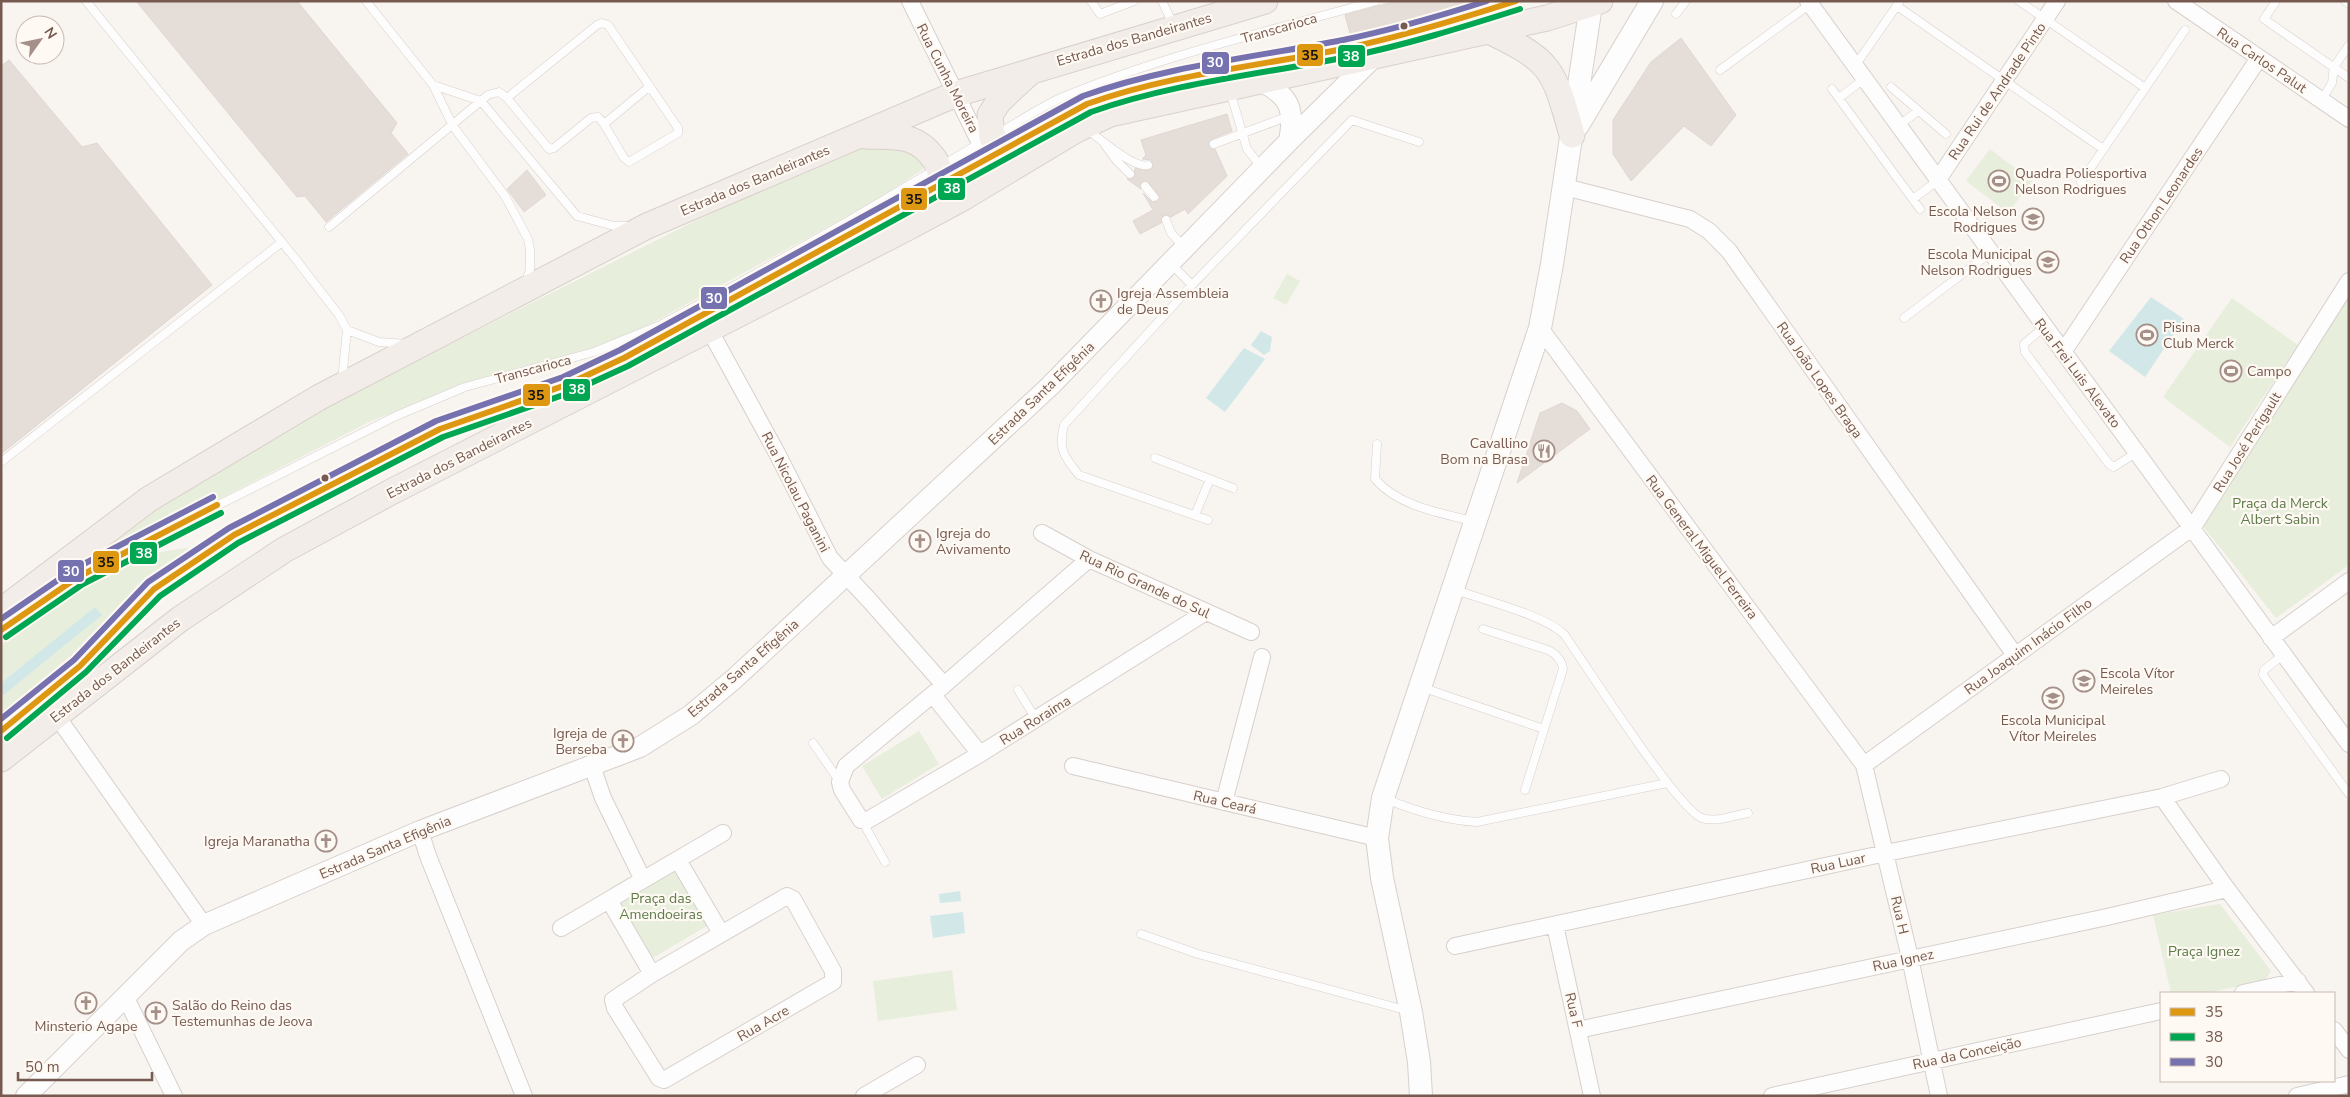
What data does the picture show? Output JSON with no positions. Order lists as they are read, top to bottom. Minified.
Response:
{"streets":{"main road":["Estrada dos Bandeirantes"],"street":["Rua Carlos Palut","Rua Cunha Moreira","Rua Rui de Andrade Pinto","Rua Othon Leonardes","Rua Frei Luis Alevato","Rua João Lopes Braga","Estrada Santa Efigênia","Rua José Perigault","Rua Nicolau Paganini","Rua General Miguel Ferreira","Rua Rio Grande do Sul","Rua Joaquim Inácio Filho","Rua Roraima","Rua Ceará","Rua Luar","Rua H","Rua Ignez","Rua F","Rua Acre","Rua da Conceição"],"lane":["Transcarioca"]},"crossings":[["Transcarioca","Estrada dos Bandeirantes"],["Transcarioca","Rua Cunha Moreira"],["Estrada dos Bandeirantes","Rua Cunha Moreira"],["Estrada dos Bandeirantes","Estrada Santa Efigênia"],["Estrada dos Bandeirantes","Rua Nicolau Paganini"],["Rua Carlos Palut","Rua Othon Leonardes"],["Rua Rui de Andrade Pinto","Rua Frei Luis Alevato"],["Rua Othon Leonardes","Rua Frei Luis Alevato"],["Rua Frei Luis Alevato","Rua José Perigault"],["Rua Frei Luis Alevato","Rua Joaquim Inácio Filho"],["Rua João Lopes Braga","Rua Joaquim Inácio Filho"],["Estrada Santa Efigênia","Rua Nicolau Paganini"],["Rua José Perigault","Rua Joaquim Inácio Filho"],["Rua Nicolau Paganini","Rua Roraima"],["Rua General Miguel Ferreira","Rua Joaquim Inácio Filho"],["Rua General Miguel Ferreira","Rua H"],["Rua Rio Grande do Sul","Rua Roraima"],["Rua Joaquim Inácio Filho","Rua H"],["Rua Luar","Rua H"],["Rua Luar","Rua F"],["Rua H","Rua Ignez"],["Rua H","Rua da Conceição"],["Rua Ignez","Rua F"]],"parks":["Praça da Merck Albert Sabin","Praça das Amendoeiras","Praça Ignez"],"places":{"sports":["Quadra Poliesportiva Nelson Rodrigues","Pisina Club Merck","Campo"],"school or university":["Escola Nelson Rodrigues","Escola Municipal Nelson Rodrigues","Escola Vítor Meireles","Escola Municipal Vítor Meireles"],"church":["Igreja Assembleia de Deus","Igreja do Avivamento","Igreja de Berseba","Igreja Maranatha","Minsterio Agape","Salão do Reino das Testemunhas de Jeova"],"restaurant":["Cavallino Bom na Brasa"]},"lines":["transit line 35","transit line 30","transit line 38"],"legend":["35","38","30"],"scale_bar":"50 m","north":"top right"}
